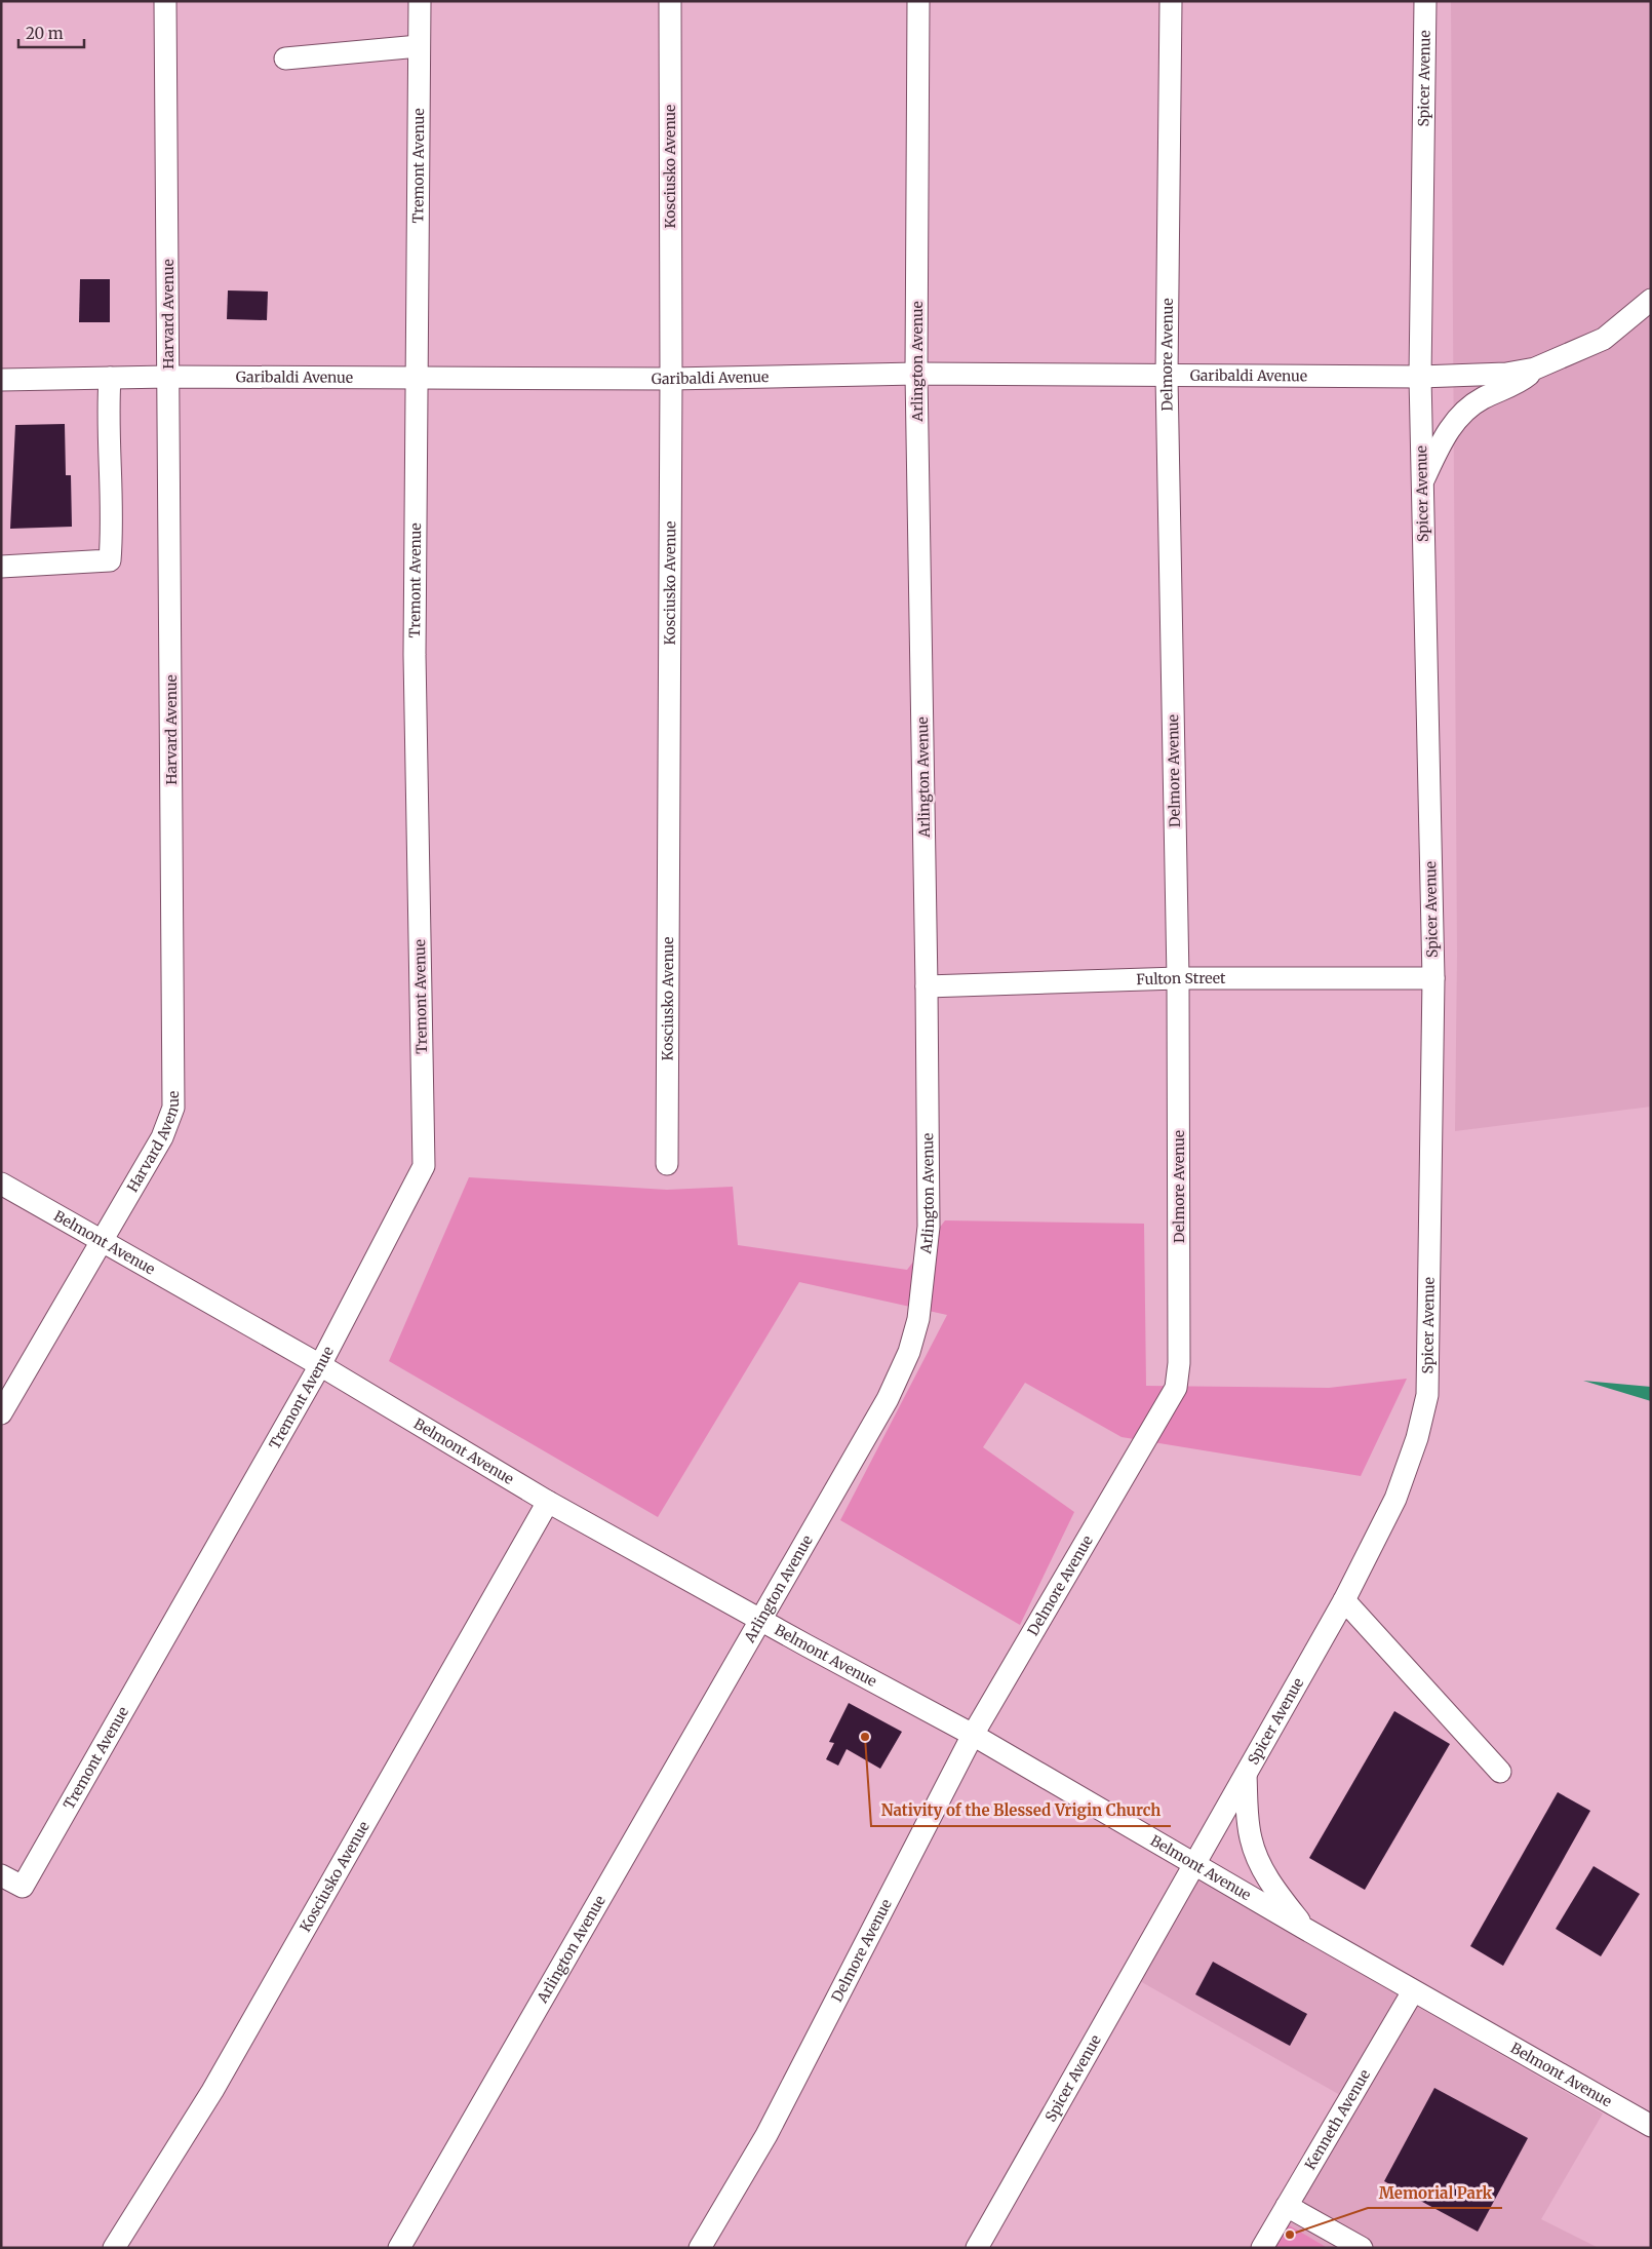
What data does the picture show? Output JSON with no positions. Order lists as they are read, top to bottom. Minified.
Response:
{"streets":{"street":["Spicer Avenue","Tremont Avenue","Kosciusko Avenue","Harvard Avenue","Delmore Avenue","Arlington Avenue","Garibaldi Avenue","Fulton Street","Belmont Avenue","Kenneth Avenue"]},"crossings":[["Spicer Avenue","Garibaldi Avenue"],["Spicer Avenue","Fulton Street"],["Spicer Avenue","Belmont Avenue"],["Tremont Avenue","Garibaldi Avenue"],["Tremont Avenue","Belmont Avenue"],["Kosciusko Avenue","Garibaldi Avenue"],["Kosciusko Avenue","Belmont Avenue"],["Harvard Avenue","Garibaldi Avenue"],["Harvard Avenue","Belmont Avenue"],["Delmore Avenue","Garibaldi Avenue"],["Delmore Avenue","Fulton Street"],["Delmore Avenue","Belmont Avenue"],["Arlington Avenue","Garibaldi Avenue"],["Arlington Avenue","Fulton Street"],["Arlington Avenue","Belmont Avenue"],["Belmont Avenue","Kenneth Avenue"]],"places":["Nativity of the Blessed Vrigin Church","Memorial Park"],"scale_bar":"20 m"}
